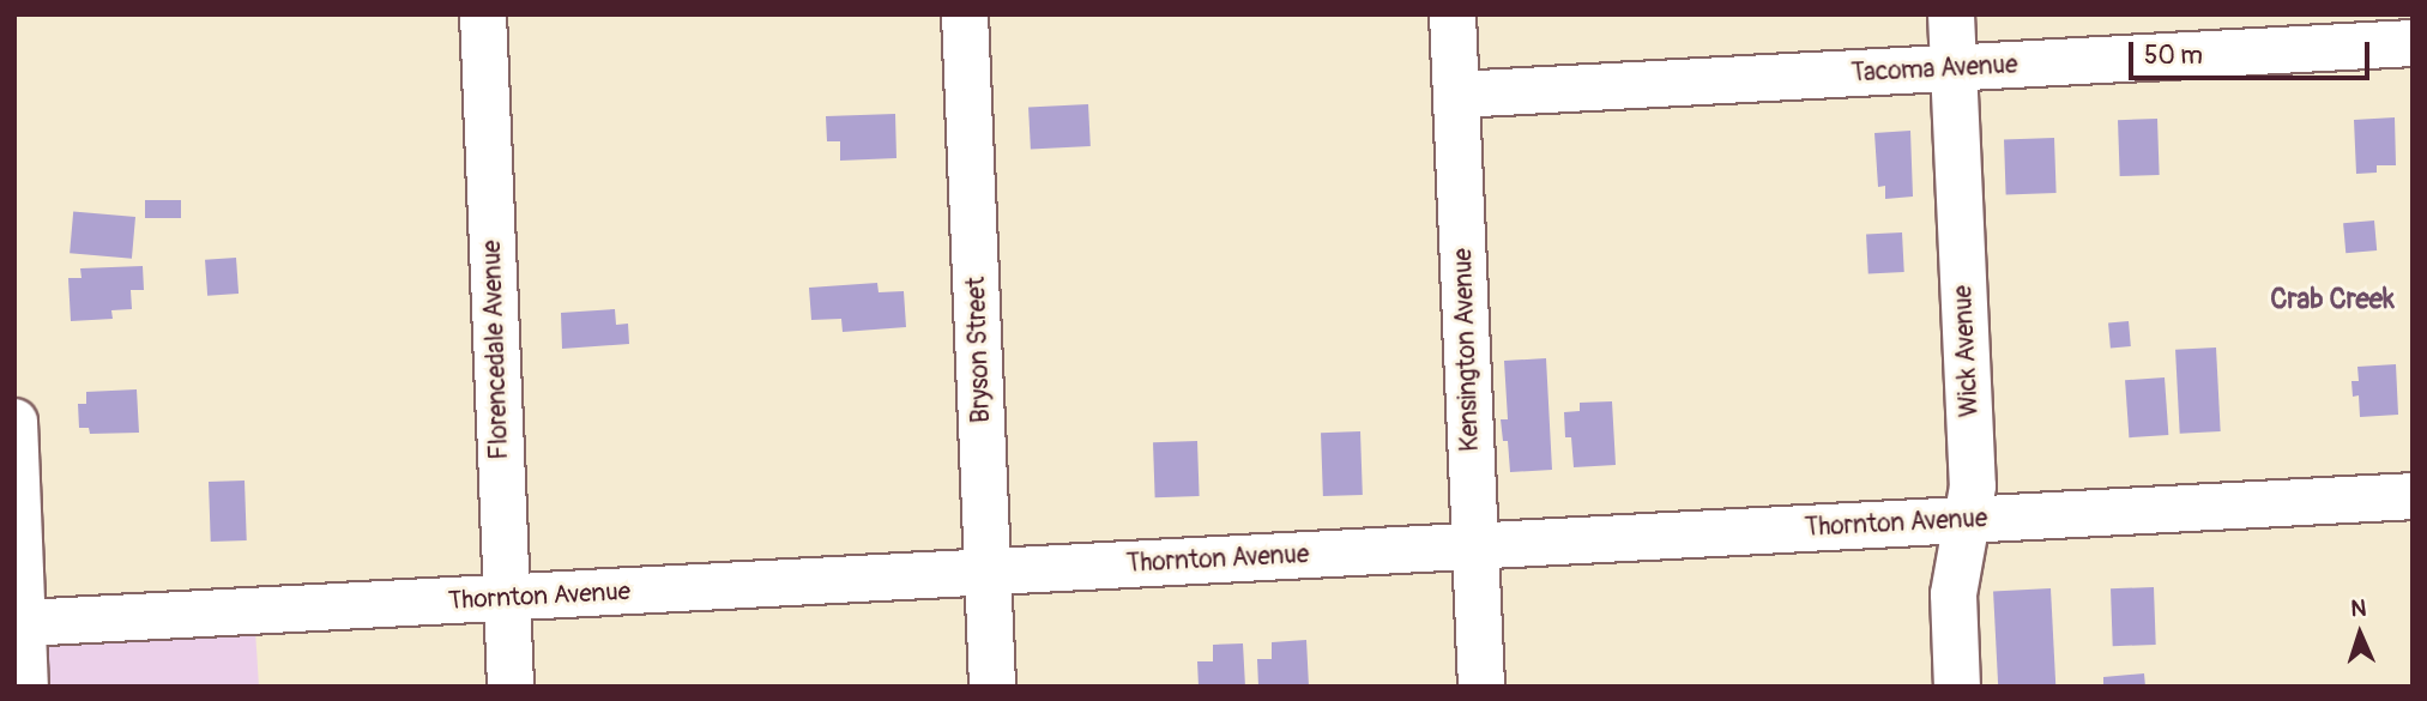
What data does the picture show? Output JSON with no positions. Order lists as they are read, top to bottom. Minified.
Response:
{"streets":{"street":["Tacoma Avenue","Florencedale Avenue","Bryson Street","Kensington Avenue","Wick Avenue","Thornton Avenue"]},"crossings":[["Tacoma Avenue","Kensington Avenue"],["Tacoma Avenue","Wick Avenue"],["Florencedale Avenue","Thornton Avenue"],["Bryson Street","Thornton Avenue"],["Kensington Avenue","Thornton Avenue"],["Wick Avenue","Thornton Avenue"]],"districts":["Crab Creek"],"scale_bar":"50 m","north":"top"}
